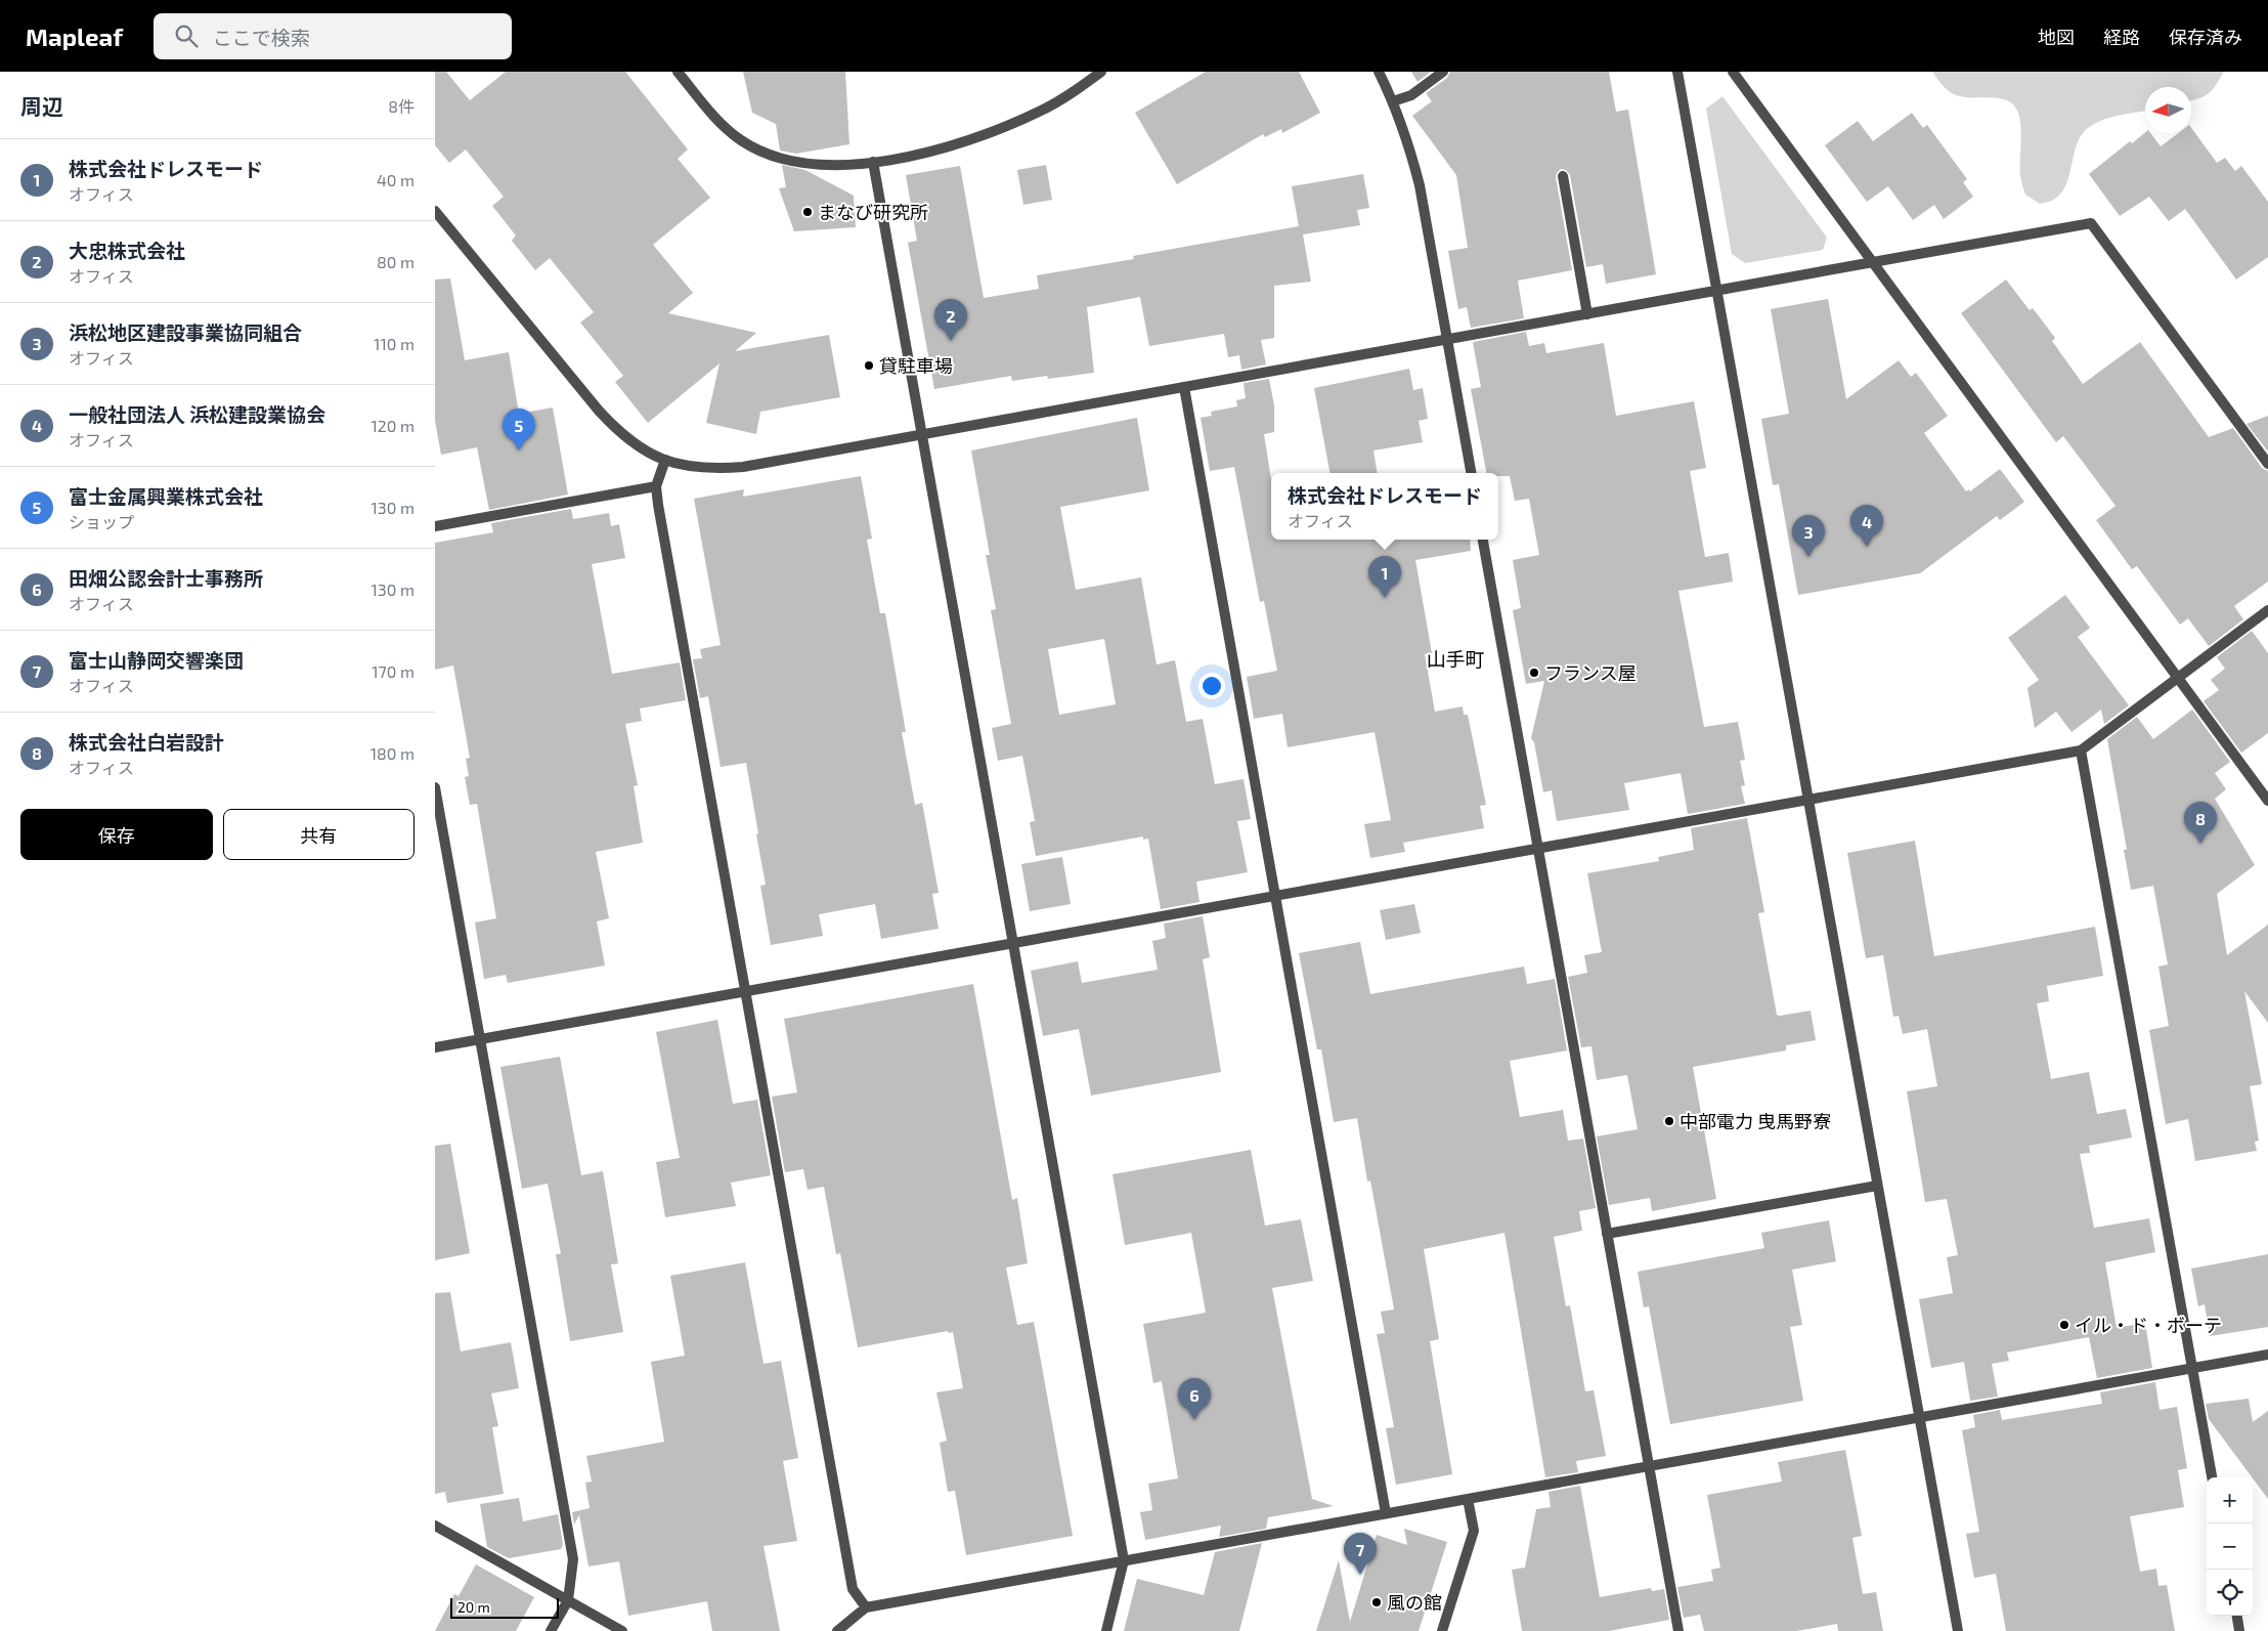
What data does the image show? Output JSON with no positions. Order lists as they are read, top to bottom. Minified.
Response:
{"districts":["山手町"],"places":["まなび研究所","貸駐車場","フランス屋","中部電力 曳馬野寮","イル・ド・ボーテ","風の館"],"scale_bar":"20 m","north":"left","page":{"header":"Mapleaf","search":"ここで検索","nav":["地図","経路","保存済み"],"heading":["周辺","8件"],"list":[{"mark":"1","name":"株式会社ドレスモード","note":"オフィス","value":"40 m"},{"mark":"2","name":"大忠株式会社","note":"オフィス","value":"80 m"},{"mark":"3","name":"浜松地区建設事業協同組合","note":"オフィス","value":"110 m"},{"mark":"4","name":"一般社団法人 浜松建設業協会","note":"オフィス","value":"120 m"},{"mark":"5","name":"富士金属興業株式会社","note":"ショップ","value":"130 m"},{"mark":"6","name":"田畑公認会計士事務所","note":"オフィス","value":"130 m"},{"mark":"7","name":"富士山静岡交響楽団","note":"オフィス","value":"170 m"},{"mark":"8","name":"株式会社白岩設計","note":"オフィス","value":"180 m"}],"pins":["2","5","4","3","1","8","6","7"],"popup":["株式会社ドレスモード","オフィス"],"buttons":["保存","共有"],"map_buttons":["+","−"],"scale":"20 m"}}
